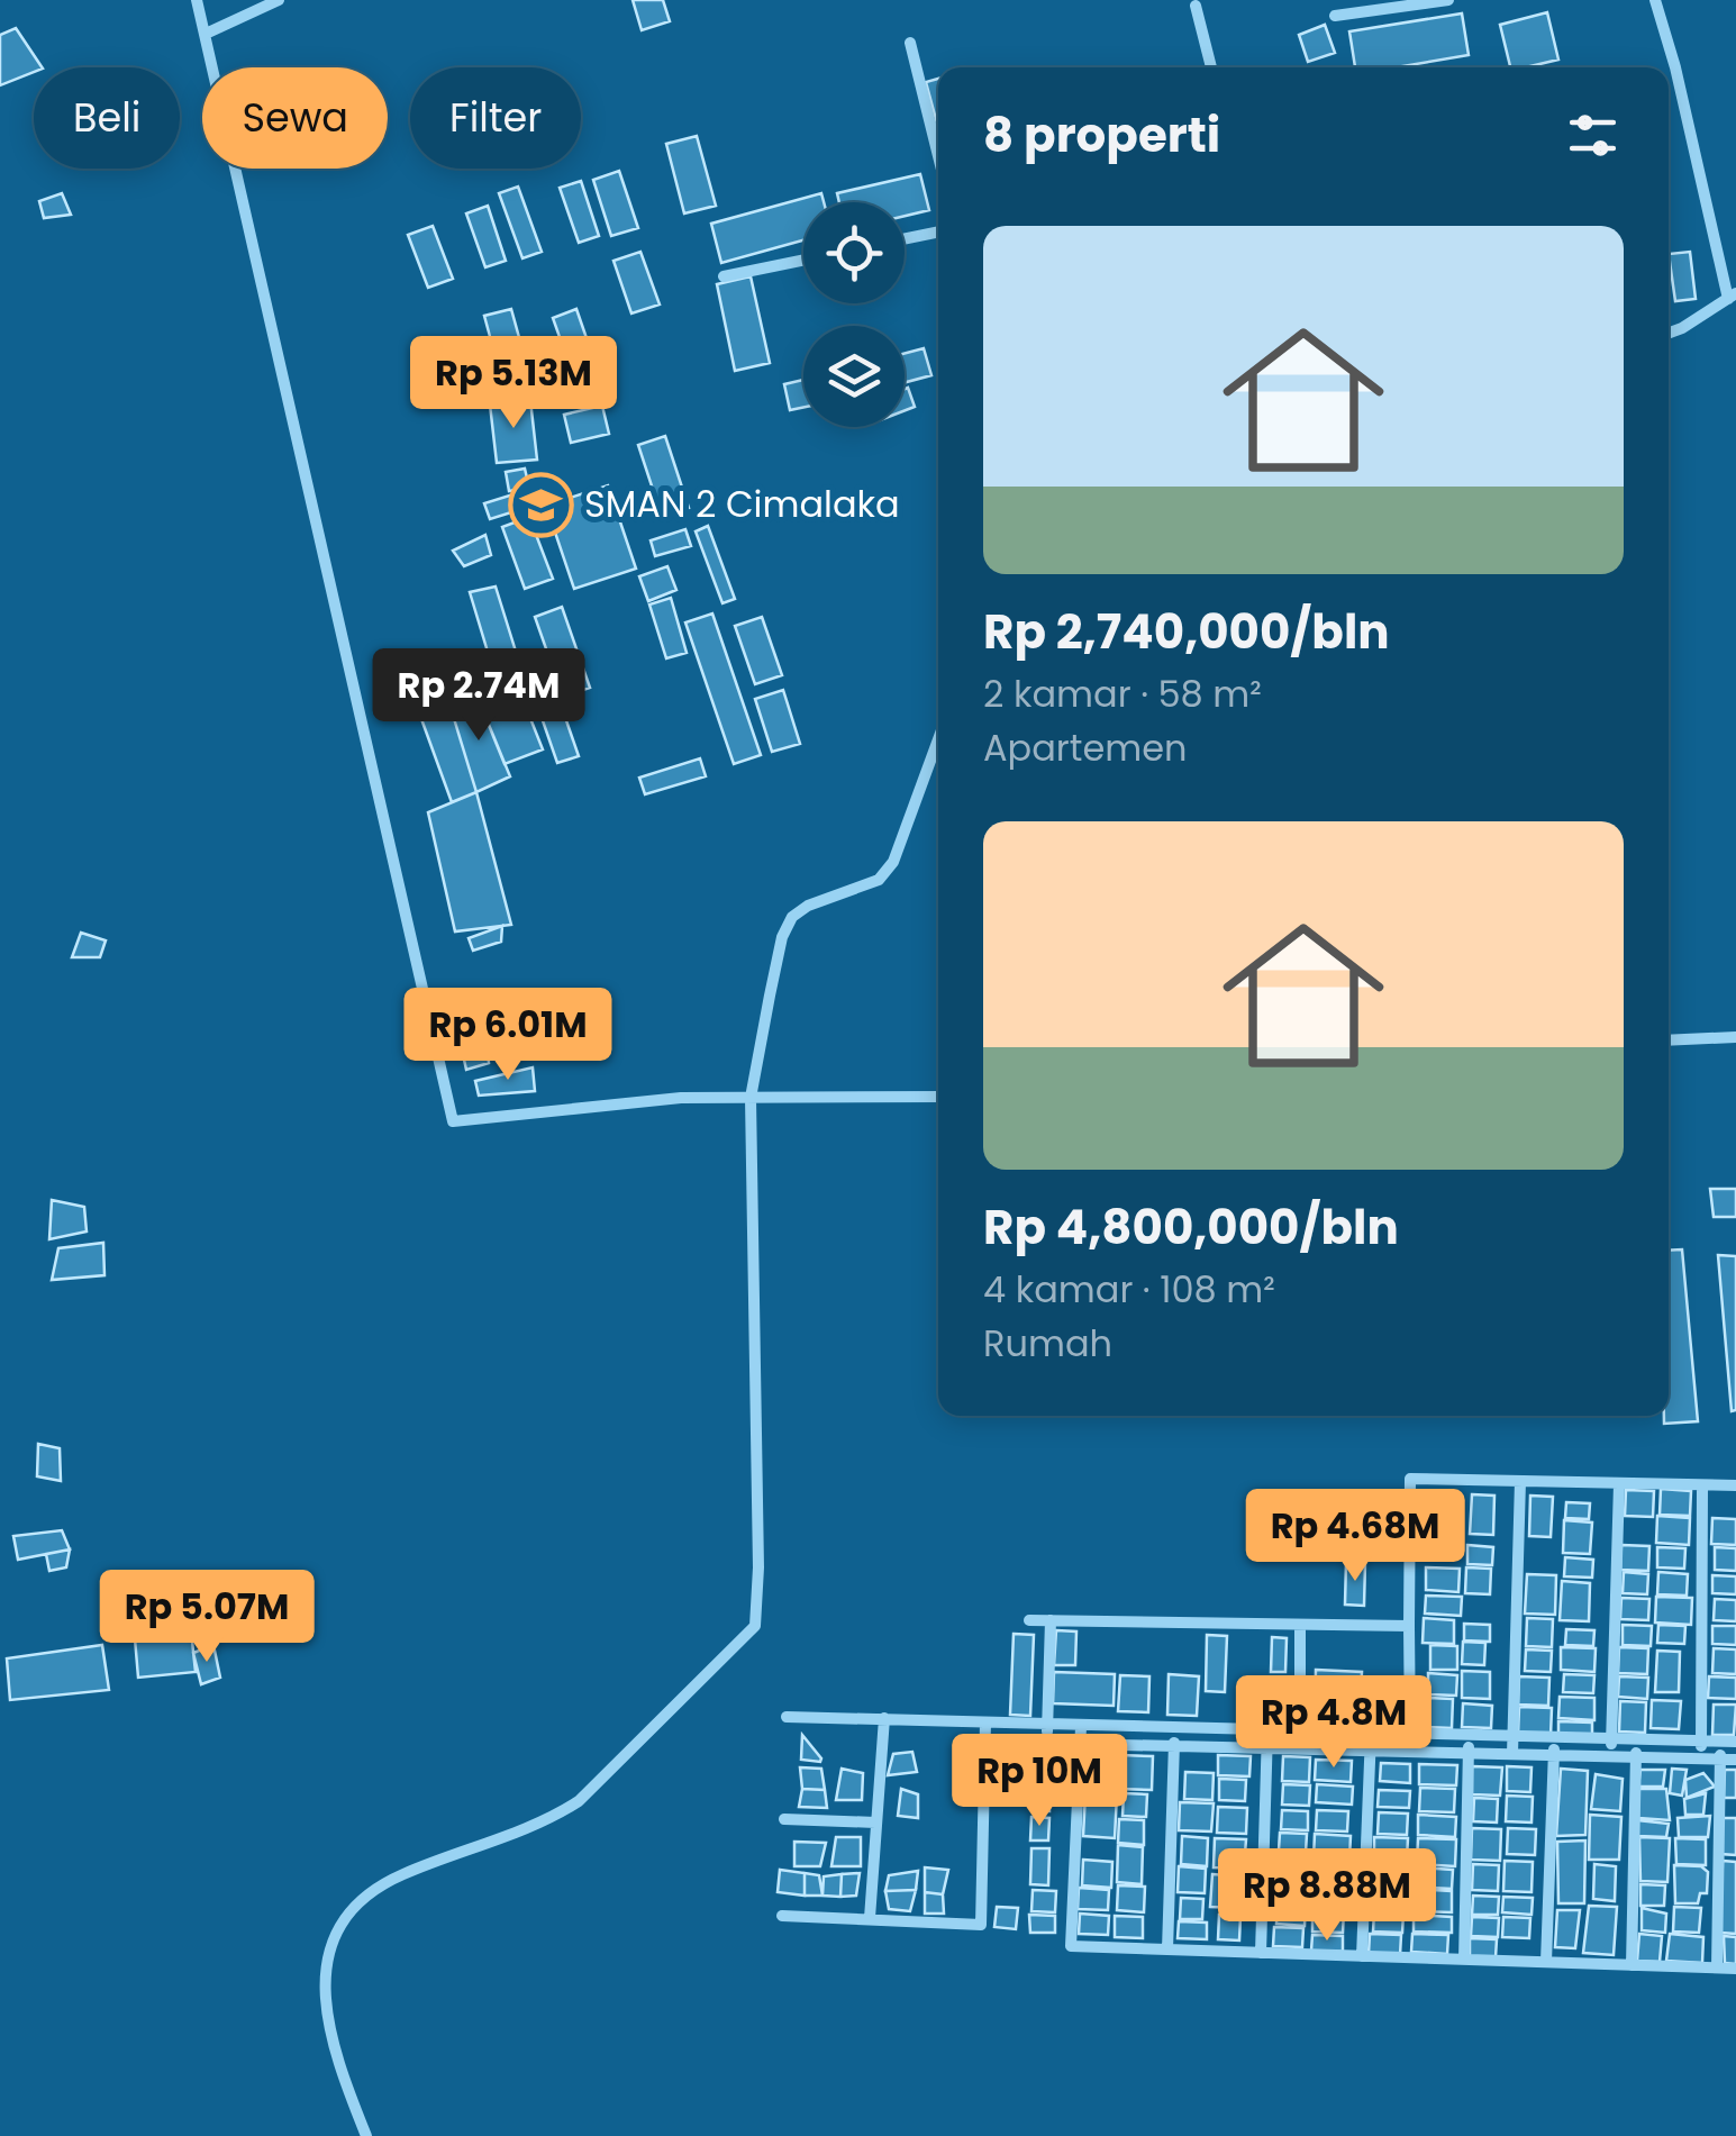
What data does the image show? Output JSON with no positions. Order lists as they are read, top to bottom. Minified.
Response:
{"places":{"school or university":["SMAN 2 Cimalaka"]},"page":{"chip":["Beli","Sewa","Filter"],"heading":"8 properti","list":[{"name":"Rp 2,740,000/bln","note":"2 kamar · 58 m² · Apartemen"},{"name":"Rp 4,800,000/bln","note":"4 kamar · 108 m² · Rumah"}],"price":["Rp 5.13M","Rp 2.74M","Rp 6.01M","Rp 4.68M","Rp 5.07M","Rp 4.8M","Rp 10M","Rp 8.88M"]}}
